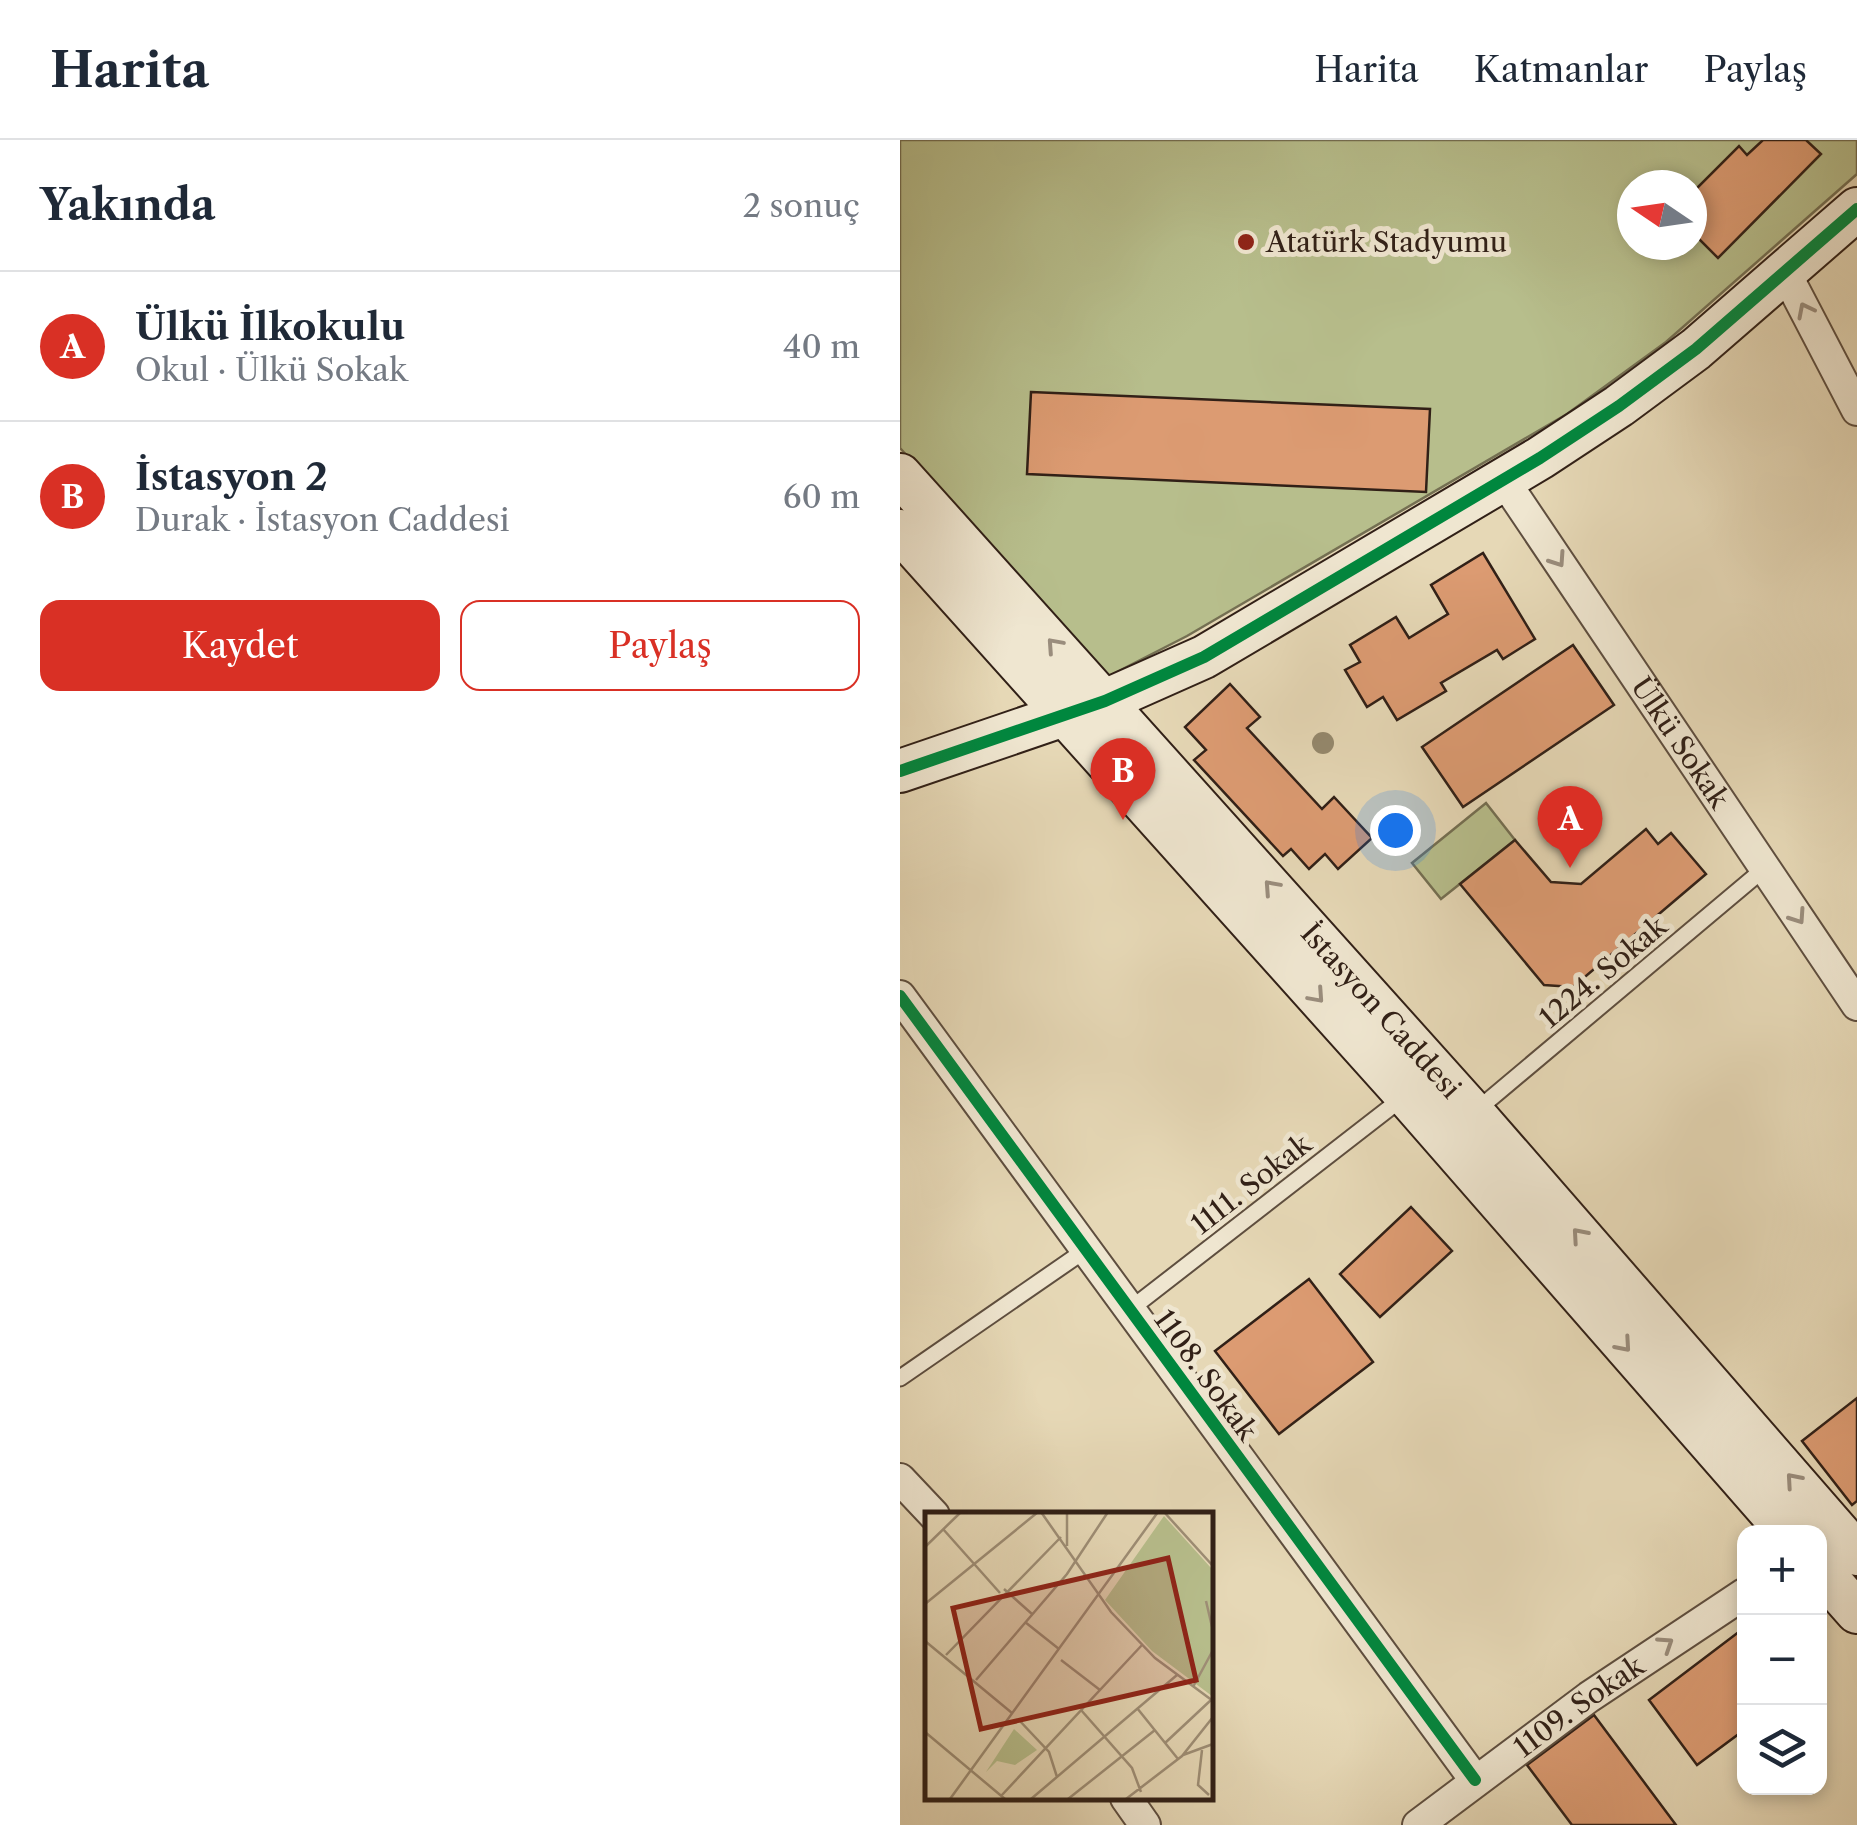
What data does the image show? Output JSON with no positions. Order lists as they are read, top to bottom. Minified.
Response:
{"streets":{"main road":["İstasyon Caddesi"],"street":["Ülkü Sokak","1108. Sokak","1109. Sokak"],"lane":["1224. Sokak","1111. Sokak"]},"crossings":[["Ülkü Sokak","1224. Sokak"],["1224. Sokak","İstasyon Caddesi"],["İstasyon Caddesi","1111. Sokak"],["1111. Sokak","1108. Sokak"],["1108. Sokak","1109. Sokak"]],"one_way":["Ülkü Sokak","1109. Sokak"],"places":["Atatürk Stadyumu"],"north":"left","page":{"header":"Harita","nav":["Harita","Katmanlar","Paylaş"],"heading":["Yakında","2 sonuç"],"list":[{"mark":"A","name":"Ülkü İlkokulu","note":"Okul · Ülkü Sokak","value":"40 m"},{"mark":"B","name":"İstasyon 2","note":"Durak · İstasyon Caddesi","value":"60 m"}],"buttons":["Kaydet","Paylaş"],"pins":["B","A"],"map_buttons":["+","−"]}}
